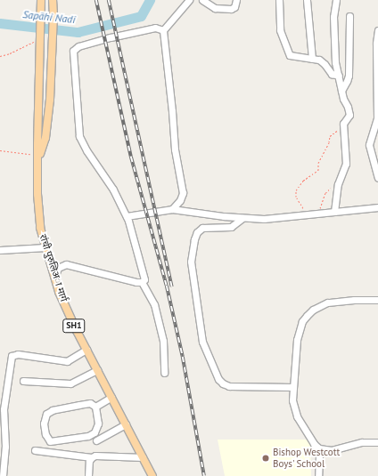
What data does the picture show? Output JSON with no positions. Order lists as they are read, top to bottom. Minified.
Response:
{"streets":{"main road":["रांची पुरुलिअा मार्ग","SH1"]},"crossings":[["रांची पुरुलिअा मार्ग","SH1"]],"water":["Sapāhi Nadi"],"places":["Bishop Westcott Boys' School"]}
